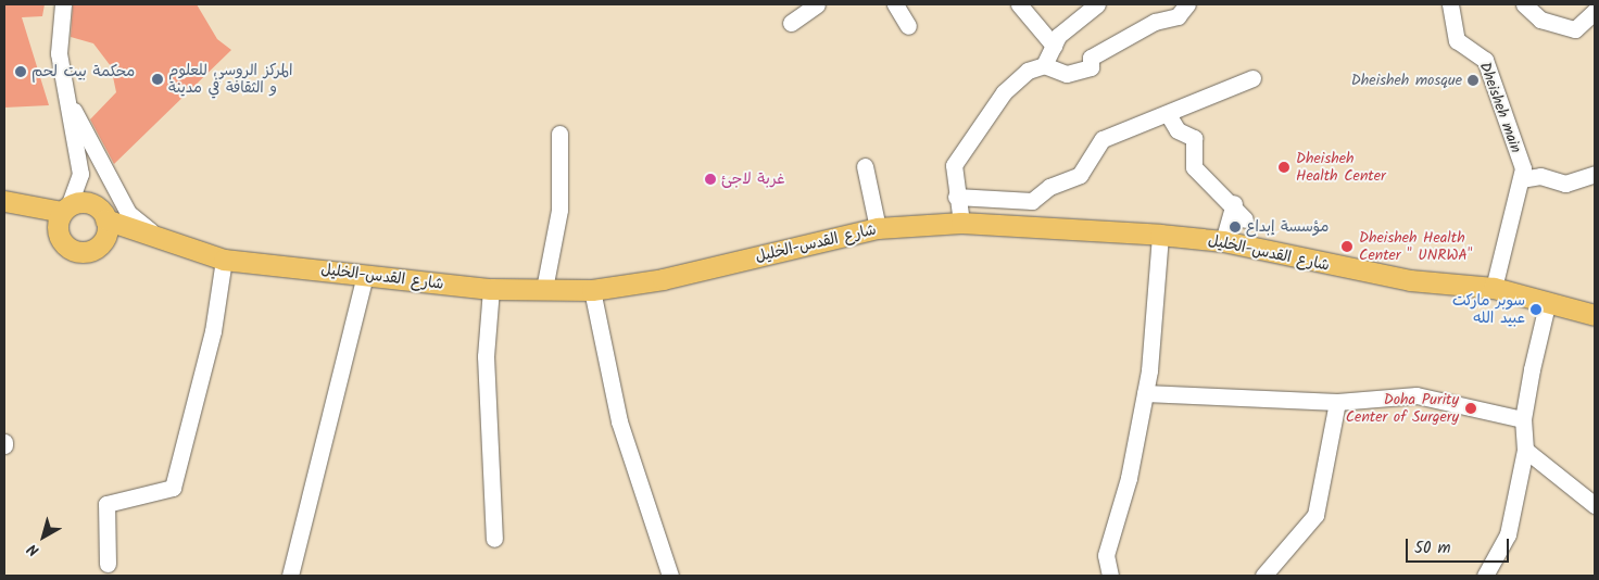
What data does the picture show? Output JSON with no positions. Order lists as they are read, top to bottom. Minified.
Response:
{"streets":{"main road":["شارع القدس-الخليل"],"street":["Dheisheh main"]},"crossings":[["Dheisheh main","شارع القدس-الخليل"]],"places":["محكمة بيت لحم","المركز الروسي للعلوم و الثقافة في مدينة","Dheisheh mosque","Dheisheh Health Center","غربة لاجئ","مؤسسة إبداع","Dheisheh Health Center \" UNRWA\"","سوبر ماركت عبيد الله","Doha Purity Center of Surgery"],"scale_bar":"50 m","north":"bottom left"}
